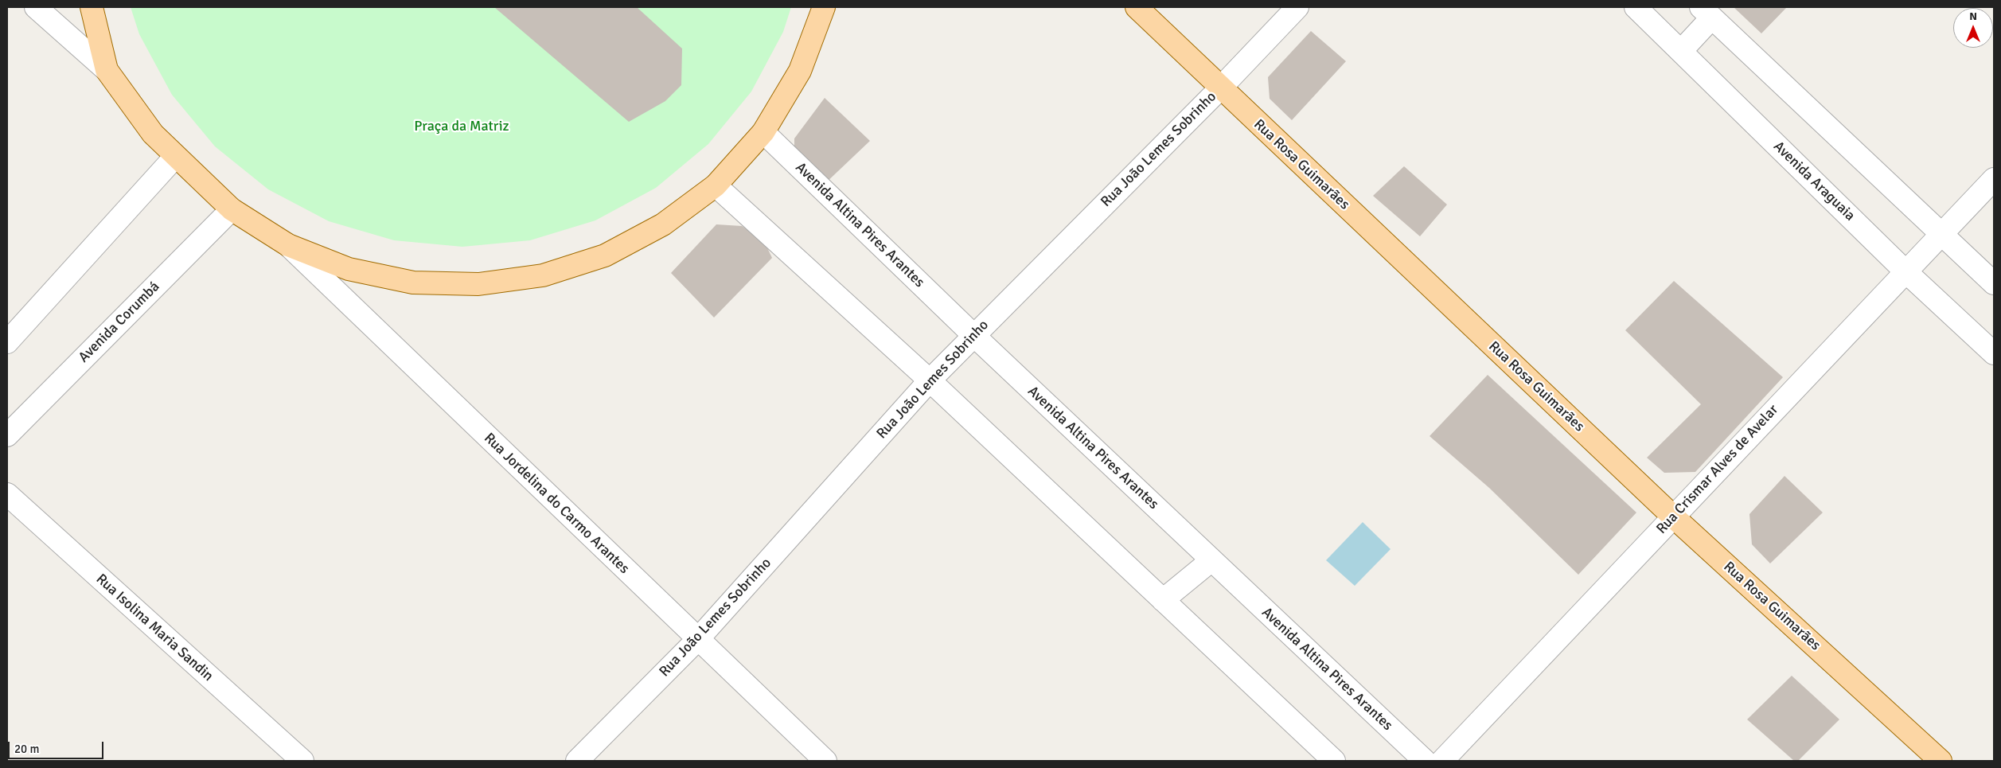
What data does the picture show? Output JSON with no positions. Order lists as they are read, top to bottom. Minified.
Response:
{"streets":{"main road":["Rua Rosa Guimarães"],"street":["Rua João Lemes Sobrinho","Avenida Araguaia","Avenida Altina Pires Arantes","Avenida Corumbá","Rua Crismar Alves de Avelar","Rua Jordelina do Carmo Arantes","Rua Isolina Maria Sandin"]},"crossings":[["Rua João Lemes Sobrinho","Rua Rosa Guimarães"],["Rua João Lemes Sobrinho","Avenida Altina Pires Arantes"],["Rua João Lemes Sobrinho","Rua Jordelina do Carmo Arantes"],["Rua Rosa Guimarães","Rua Crismar Alves de Avelar"],["Avenida Araguaia","Rua Crismar Alves de Avelar"]],"parks":["Praça da Matriz"],"scale_bar":"20 m","north":"top"}
